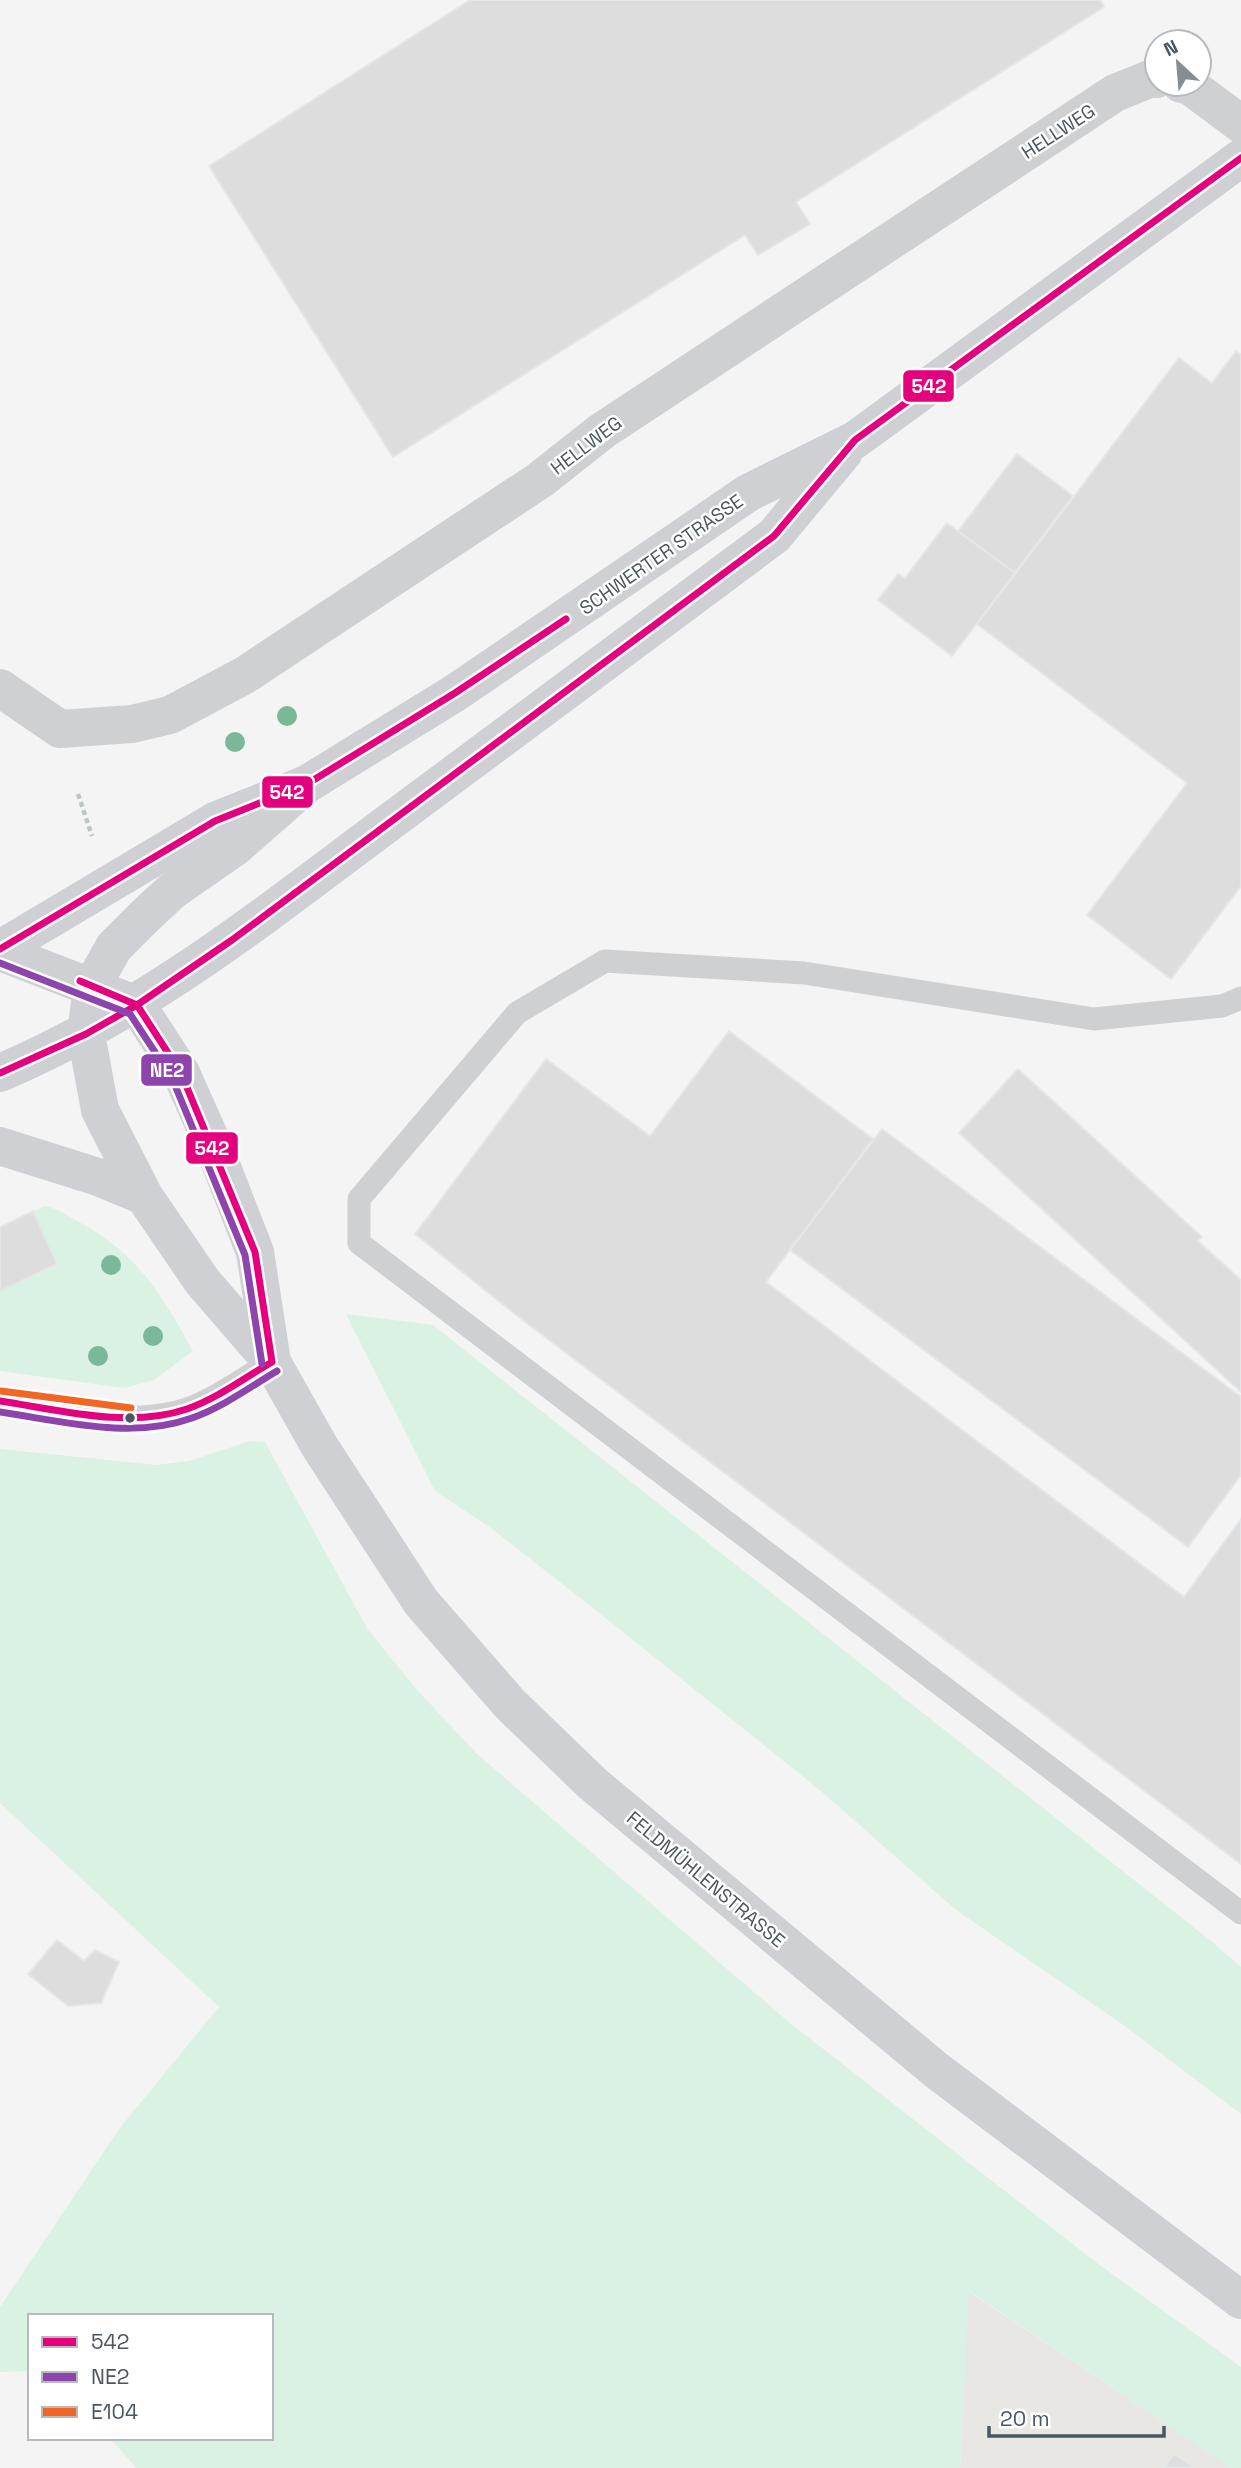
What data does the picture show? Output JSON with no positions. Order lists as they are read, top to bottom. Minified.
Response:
{"streets":{"street":["HELLWEG","SCHWERTER STRASSE","FELDMÜHLENSTRASSE"]},"crossings":[["SCHWERTER STRASSE","FELDMÜHLENSTRASSE"]],"lines":["transit line 542","transit line NE2","transit line E104"],"legend":["542","NE2","E104"],"scale_bar":"20 m","north":"top left"}
